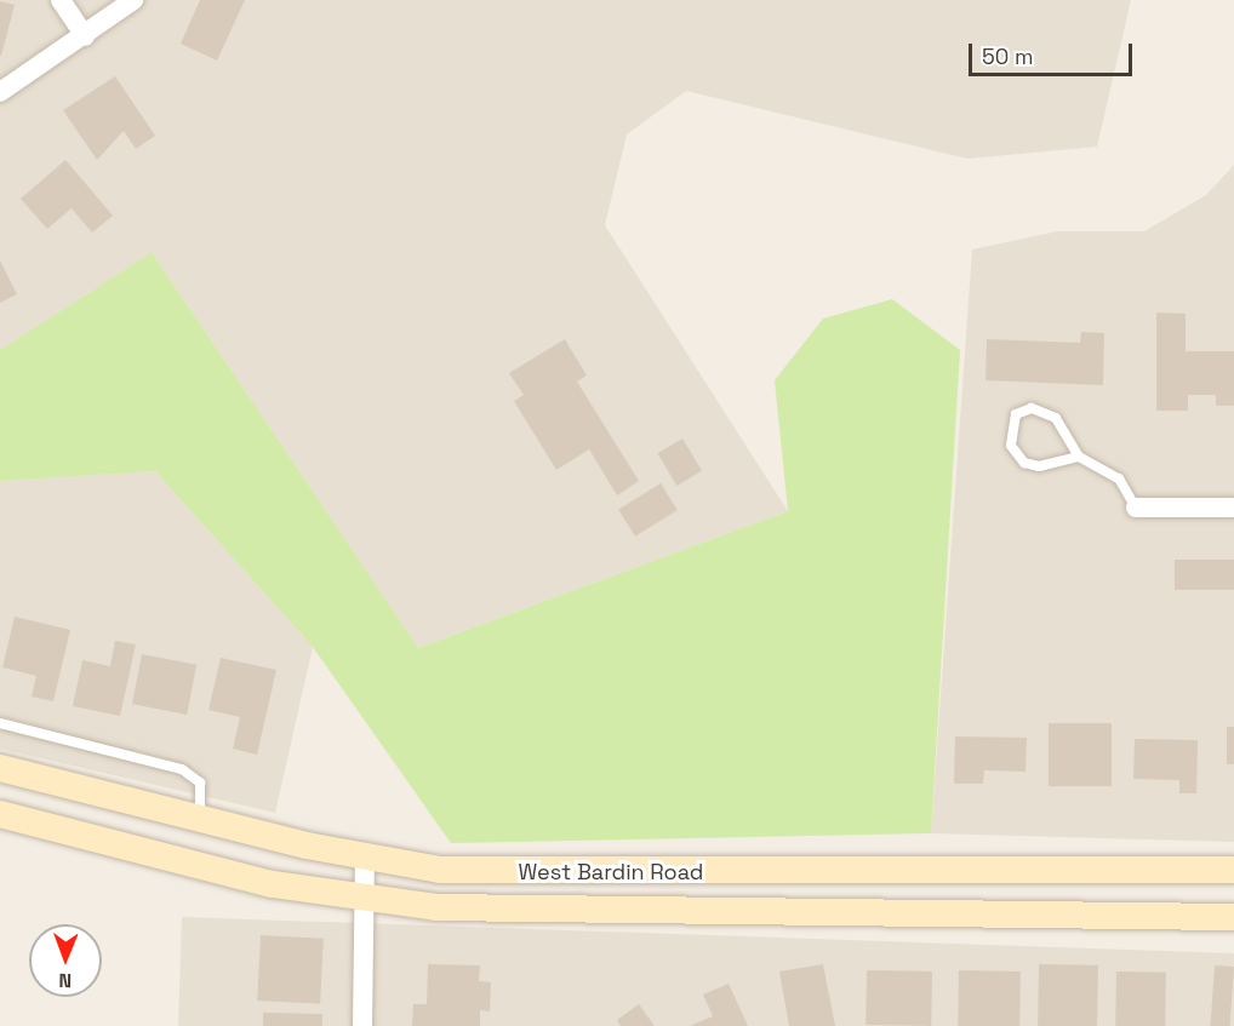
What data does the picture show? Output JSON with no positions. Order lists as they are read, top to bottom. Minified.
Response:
{"streets":{"main road":["West Bardin Road"]},"scale_bar":"50 m","north":"bottom"}
